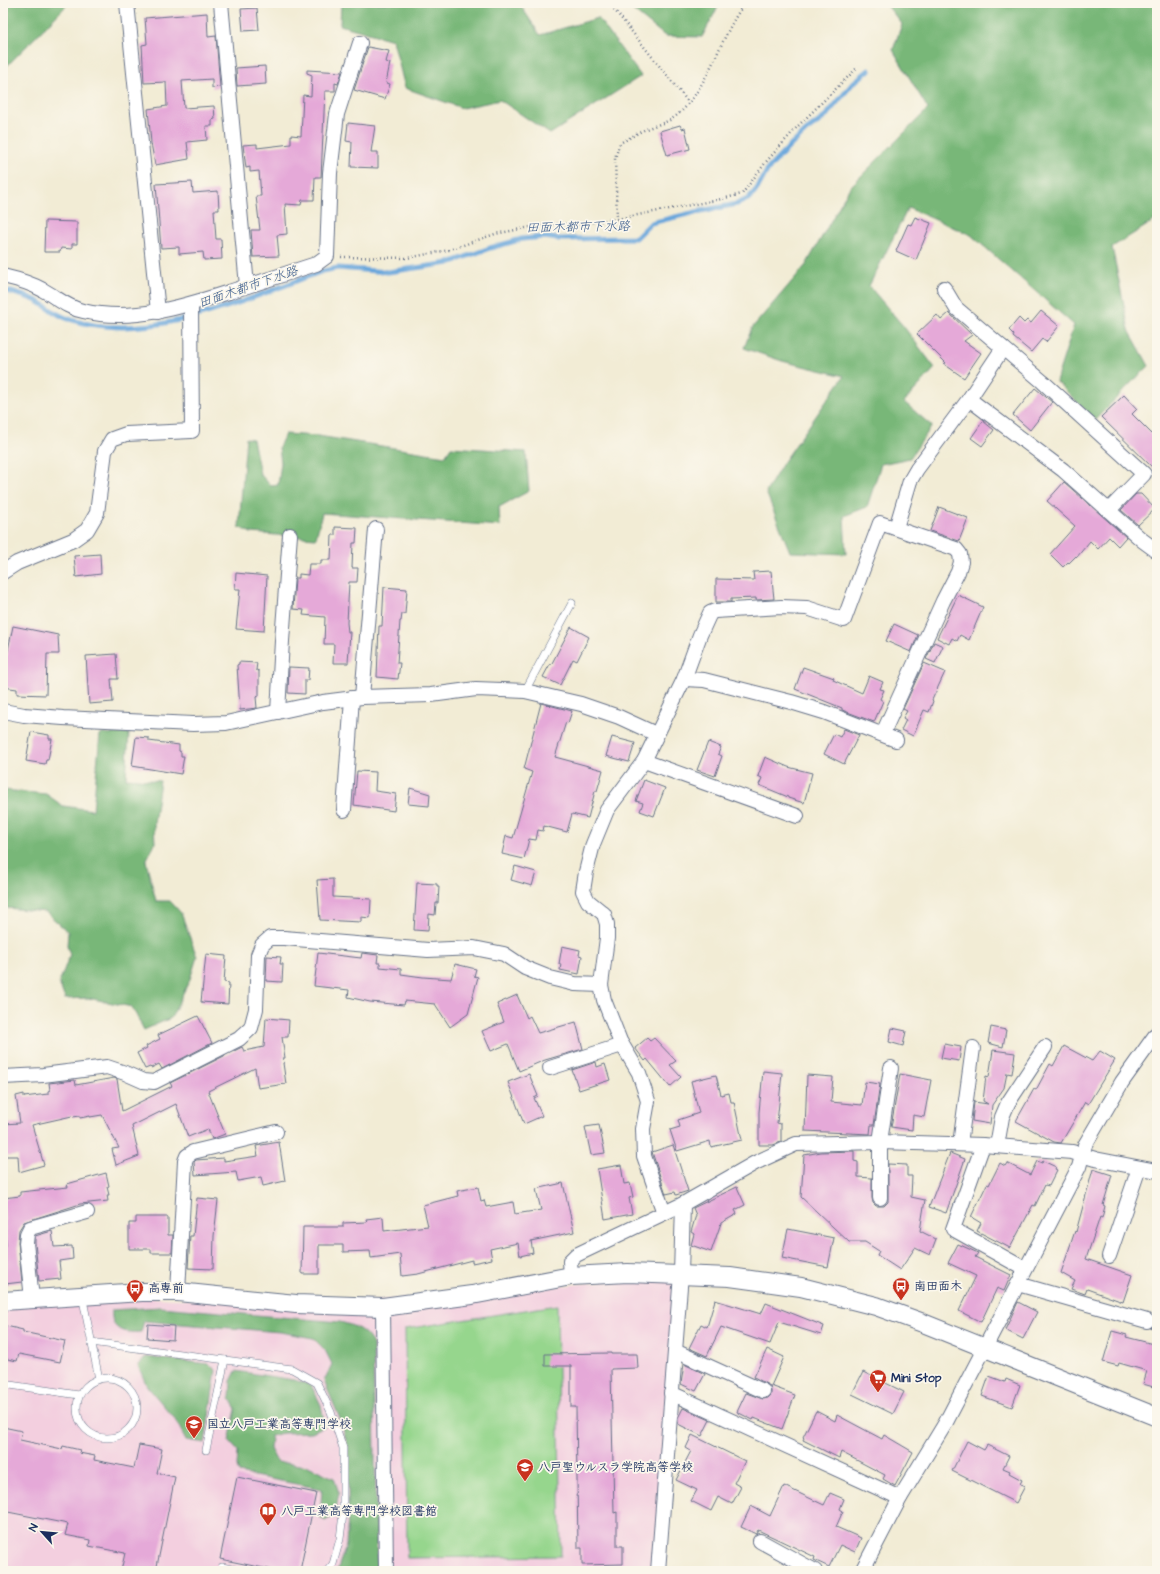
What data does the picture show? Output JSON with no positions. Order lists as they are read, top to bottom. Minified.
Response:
{"water":["田面木都市下水路"],"places":{"bus stop":["南田面木","高専前"],"supermarket":["Mini Stop"],"school or university":["国立八戸工業高等専門学校","八戸聖ウルスラ学院高等学校"],"library":["八戸工業高等専門学校図書館"]},"north":"top left"}
